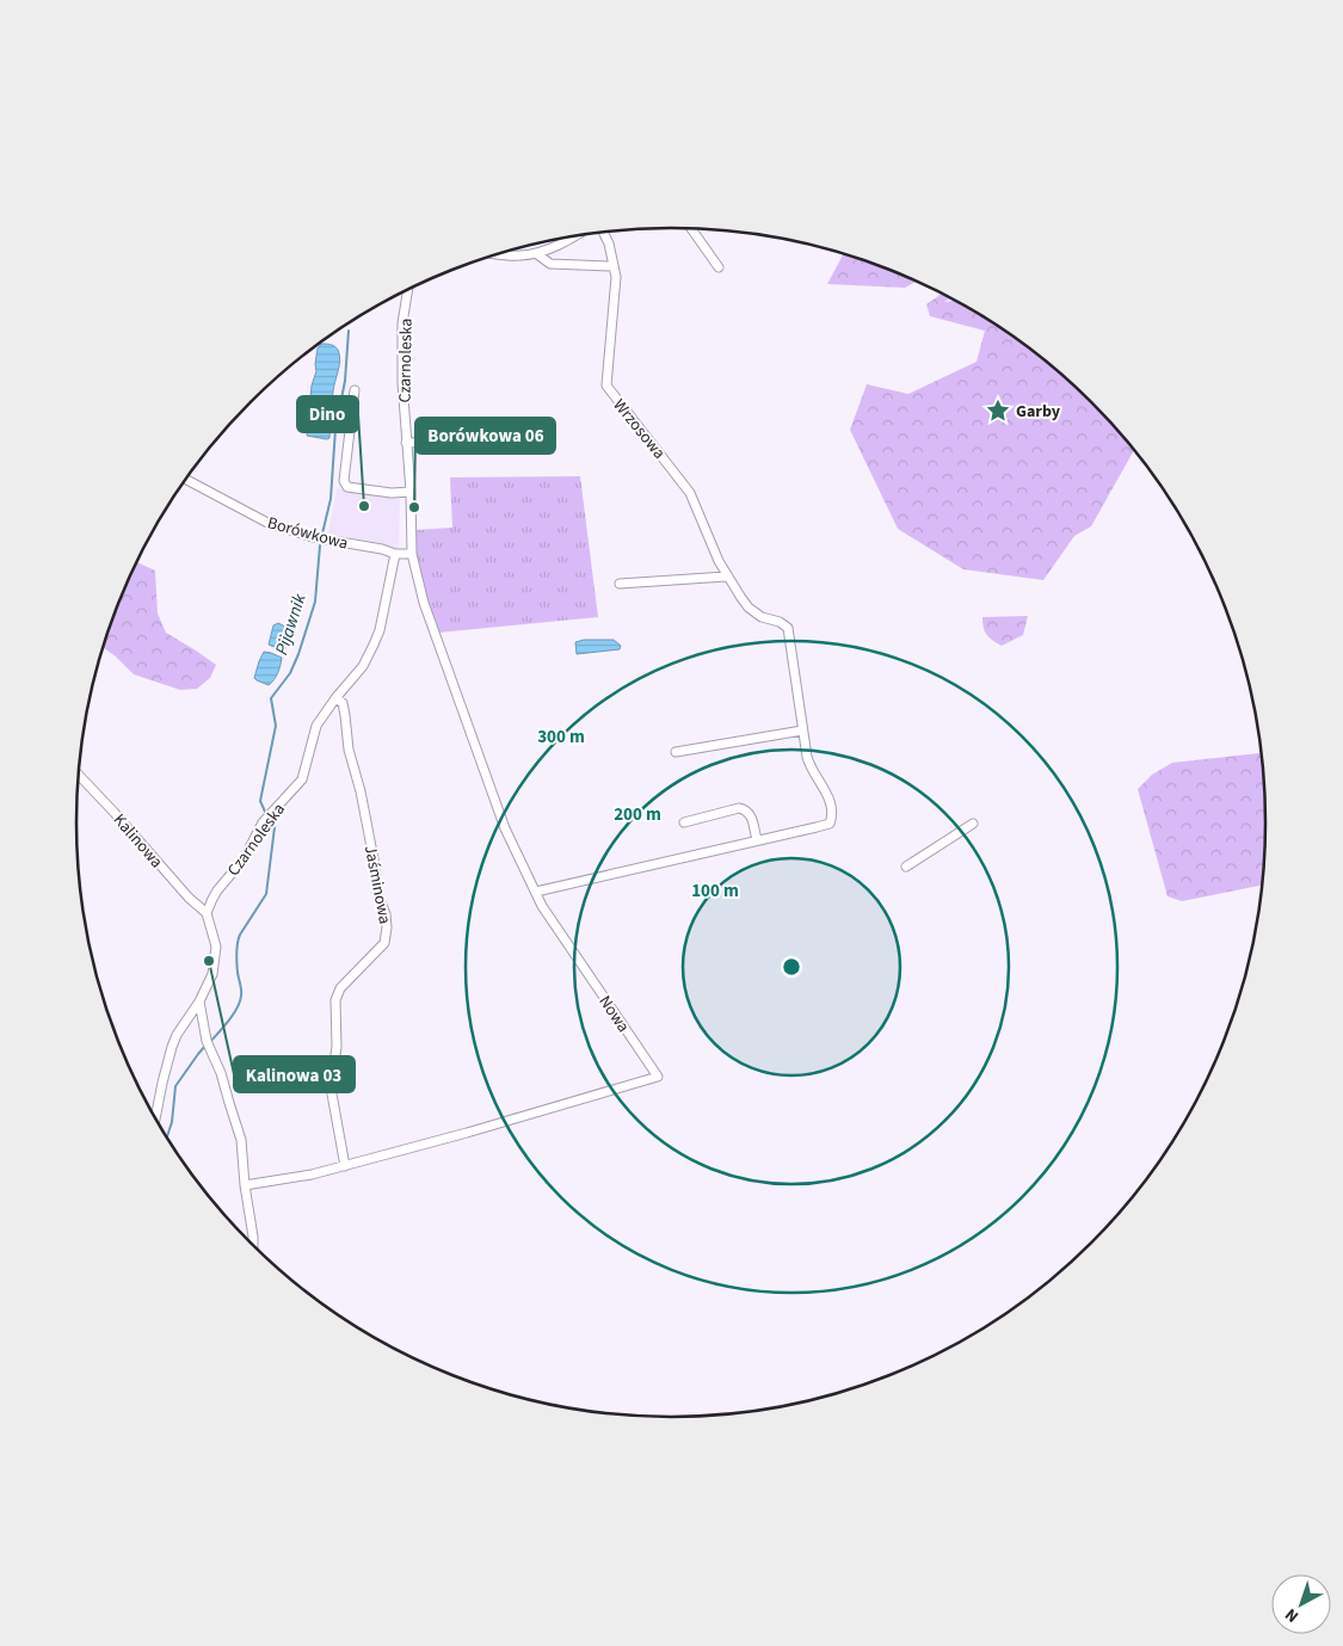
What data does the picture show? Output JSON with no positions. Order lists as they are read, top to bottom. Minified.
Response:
{"streets":{"street":["Czarnoleska","Wrzosowa","Borówkowa","Kalinowa","Jaśminowa","Nowa"]},"crossings":[["Czarnoleska","Borówkowa"],["Czarnoleska","Kalinowa"],["Czarnoleska","Jaśminowa"],["Czarnoleska","Nowa"],["Wrzosowa","Nowa"],["Borówkowa","Nowa"],["Jaśminowa","Nowa"]],"water":["Pijawnik"],"places":{"place":["Garby"],"other":["Dino","Borówkowa 06","Kalinowa 03"]},"north":"bottom left","rings":["300 m","200 m","100 m"]}
